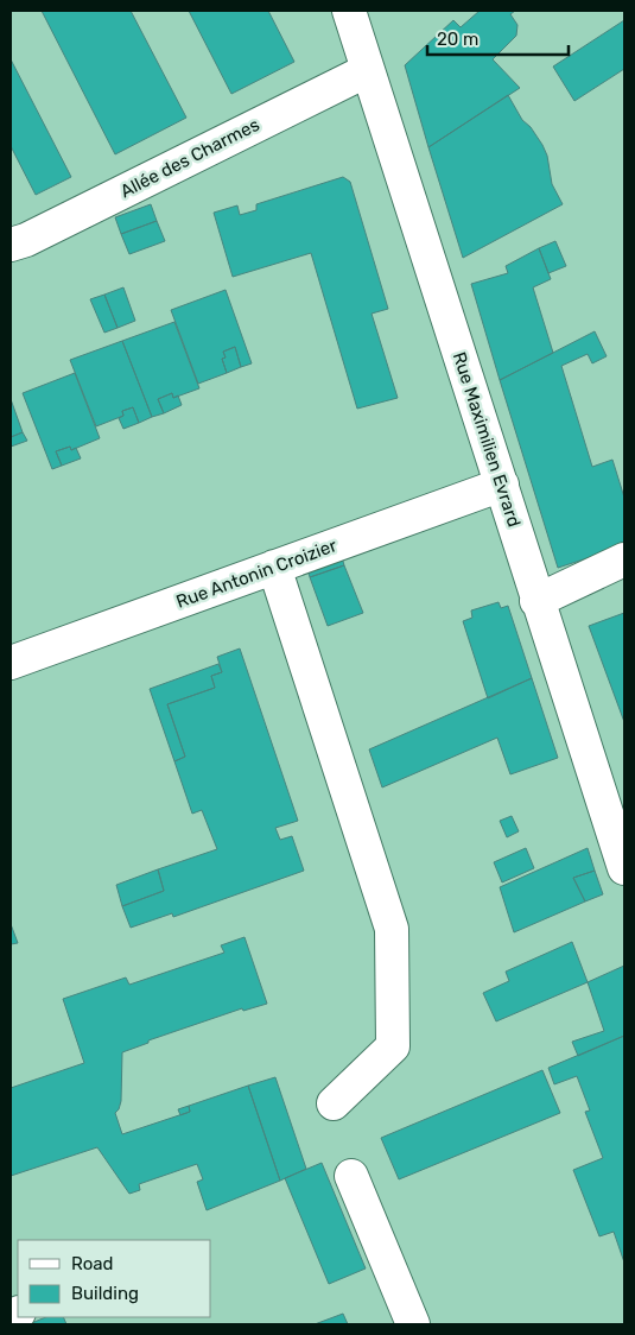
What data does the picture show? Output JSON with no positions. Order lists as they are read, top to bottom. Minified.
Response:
{"streets":{"street":["Allée des Charmes","Rue Maximilien Evrard","Rue Antonin Croizier"]},"crossings":[["Allée des Charmes","Rue Maximilien Evrard"],["Rue Maximilien Evrard","Rue Antonin Croizier"]],"legend":["Road","Building"],"scale_bar":"20 m"}
